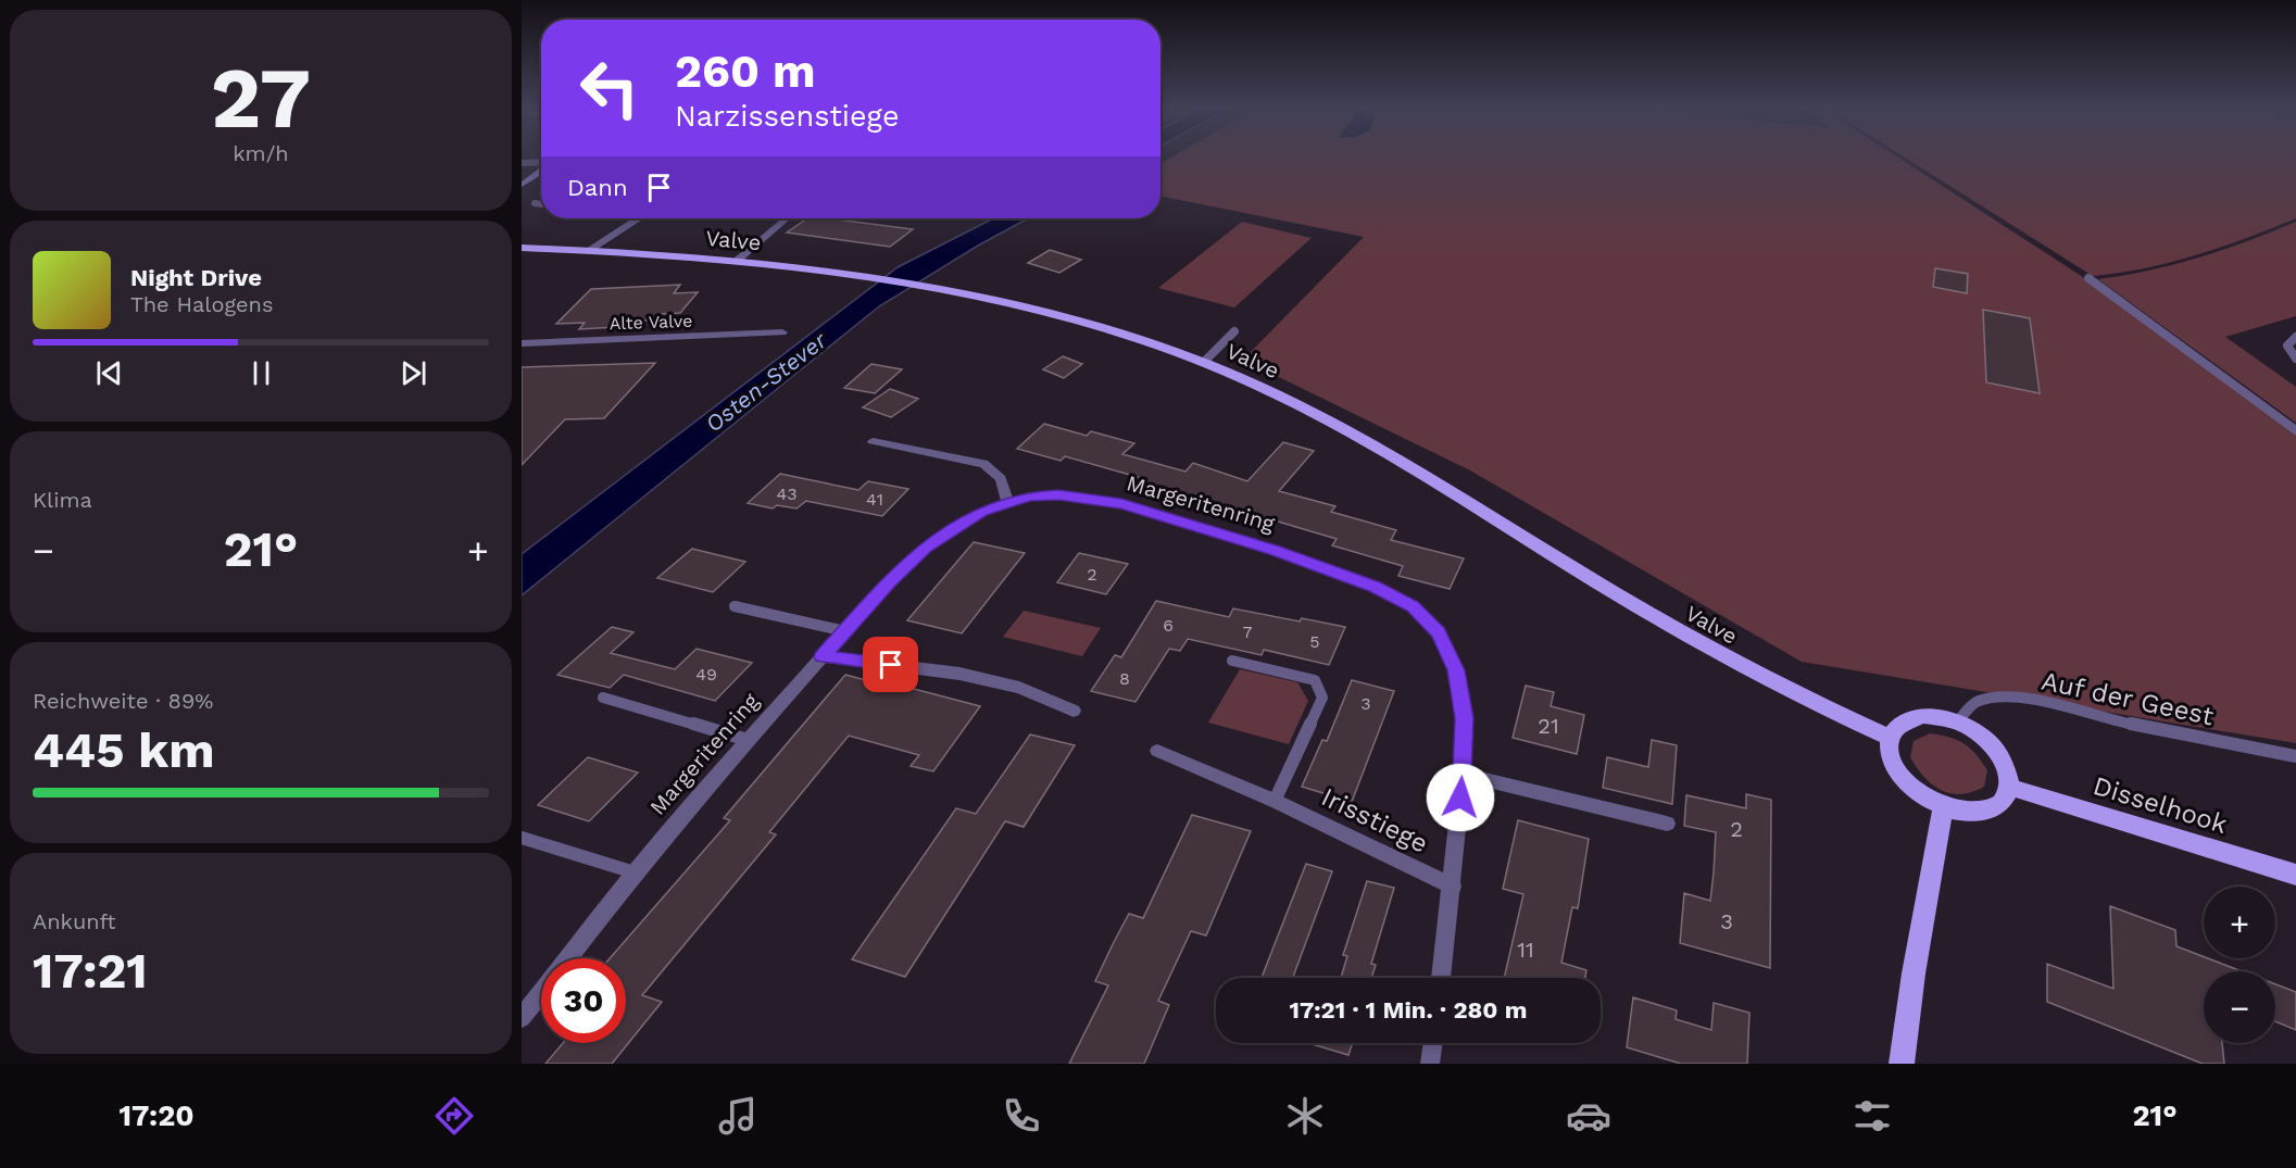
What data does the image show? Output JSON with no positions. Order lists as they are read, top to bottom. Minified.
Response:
{"streets":{"main road":["Valve","Disselhook"],"street":["Alte Valve","Margeritenring","Irisstiege"],"lane":["Auf der Geest"]},"crossings":[["Valve","Auf der Geest"],["Valve","Disselhook"],["Margeritenring","Irisstiege"],["Auf der Geest","Disselhook"]],"water":["Osten-Stever"],"house_numbers":["43","41","2","6","7","5","49","8","3","21","2","3","11"],"page":{"tile":[["27","km/h"],"Klima",["Reichweite · 89%","445 km"],["Ankunft","17:21"]],"turn":["260 m","Narzissenstiege"],"then":"Dann","song":["Night Drive","The Halogens"],"heat":["−","21°","+"],"map_buttons":["+","−"],"limit":"30","trip":"17:21 · 1 Min. · 280 m","tabs":["17:20","21°"]}}
